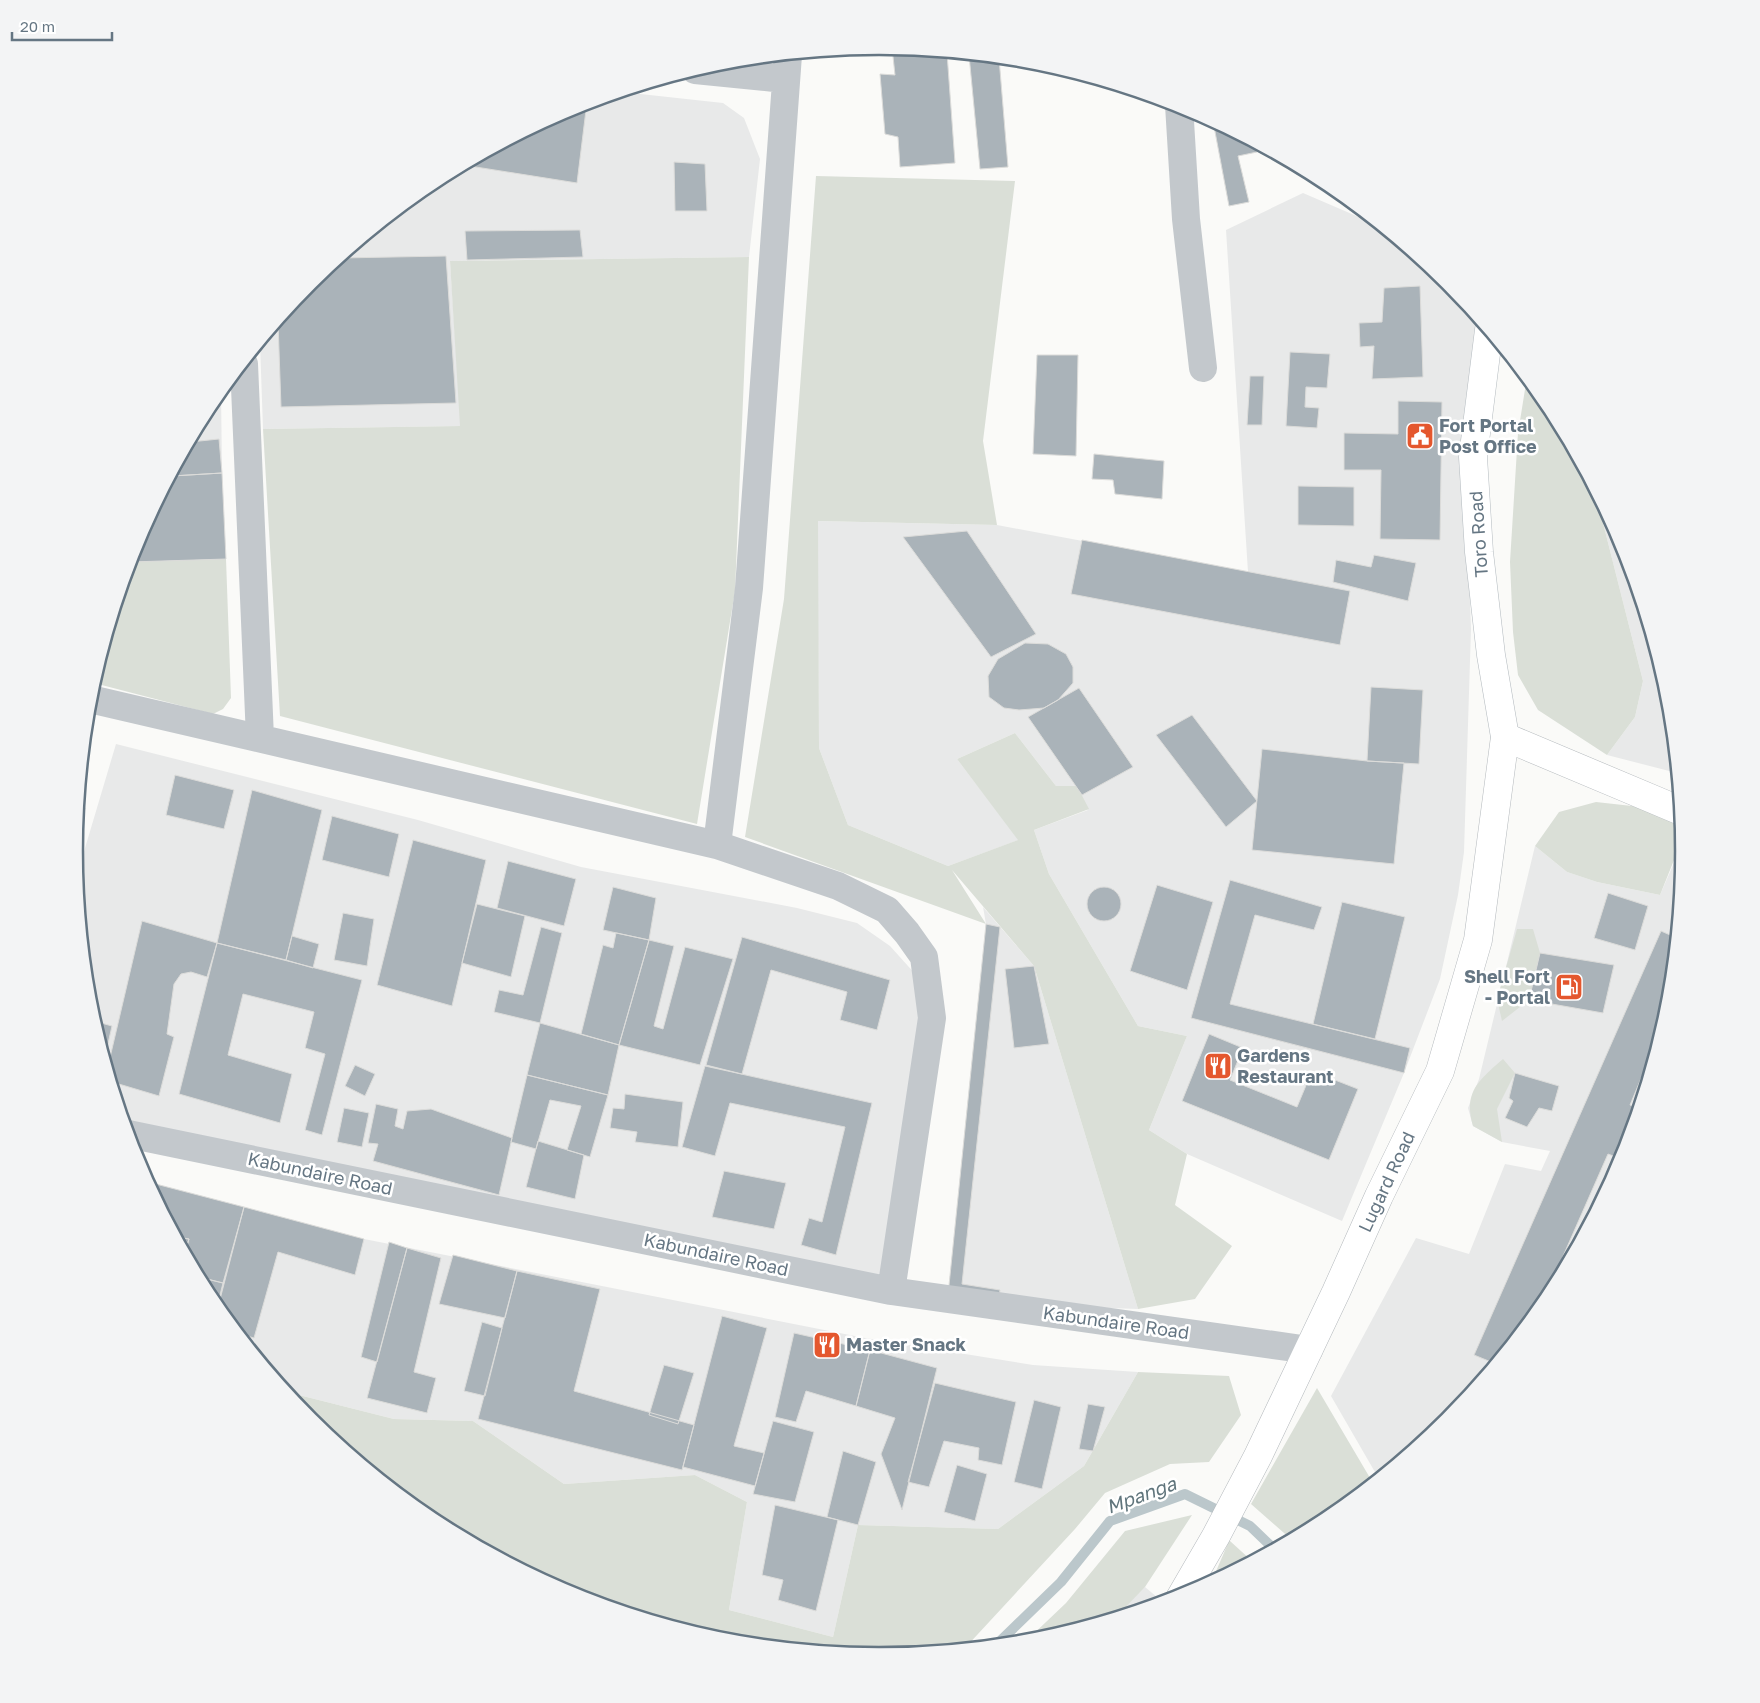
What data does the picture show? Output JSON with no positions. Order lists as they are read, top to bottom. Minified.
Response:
{"streets":{"main road":["Toro Road","Lugard Road"],"street":["Kabundaire Road"]},"crossings":[["Toro Road","Lugard Road"],["Kabundaire Road","Lugard Road"]],"water":["Mpanga"],"places":{"public building":["Fort Portal Post Office"],"fuel station":["Shell Fort - Portal"],"restaurant":["Gardens Restaurant","Master Snack"]},"scale_bar":"20 m"}
